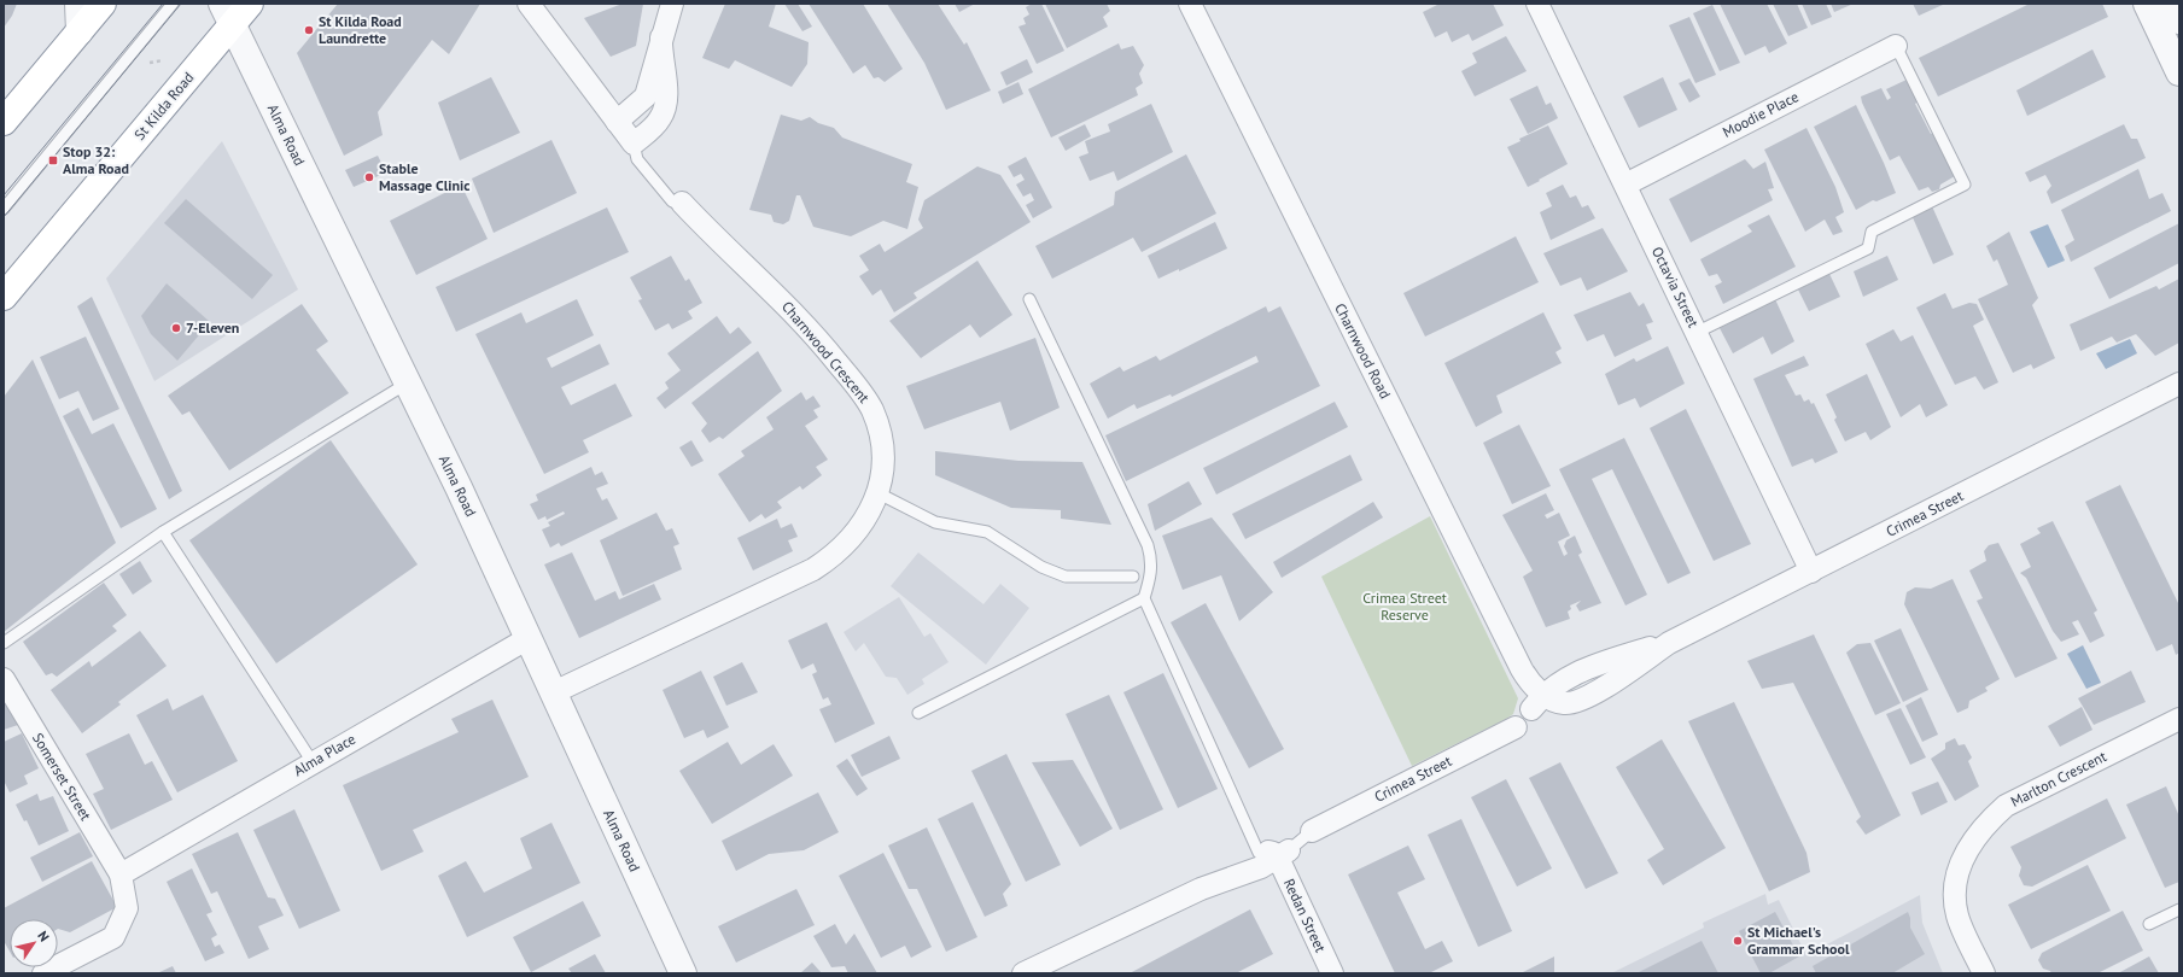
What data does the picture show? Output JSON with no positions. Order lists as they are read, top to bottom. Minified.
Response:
{"streets":{"highway":["St Kilda Road"],"street":["Moodie Place","Alma Road","Octavia Street","Charnwood Road","Charnwood Crescent","Crimea Street","Alma Place","Somerset Street","Marlton Crescent","Redan Street"]},"crossings":[["St Kilda Road","Alma Road"],["Moodie Place","Octavia Street"],["Alma Road","Charnwood Crescent"],["Alma Road","Alma Place"],["Octavia Street","Crimea Street"],["Charnwood Road","Crimea Street"],["Crimea Street","Redan Street"],["Alma Place","Somerset Street"]],"parks":["Crimea Street Reserve"],"places":{"other":["St Kilda Road Laundrette","Stable Massage Clinic","7-Eleven","St Michael's Grammar School"],"transit":["Stop 32: Alma Road"]},"north":"top right"}
